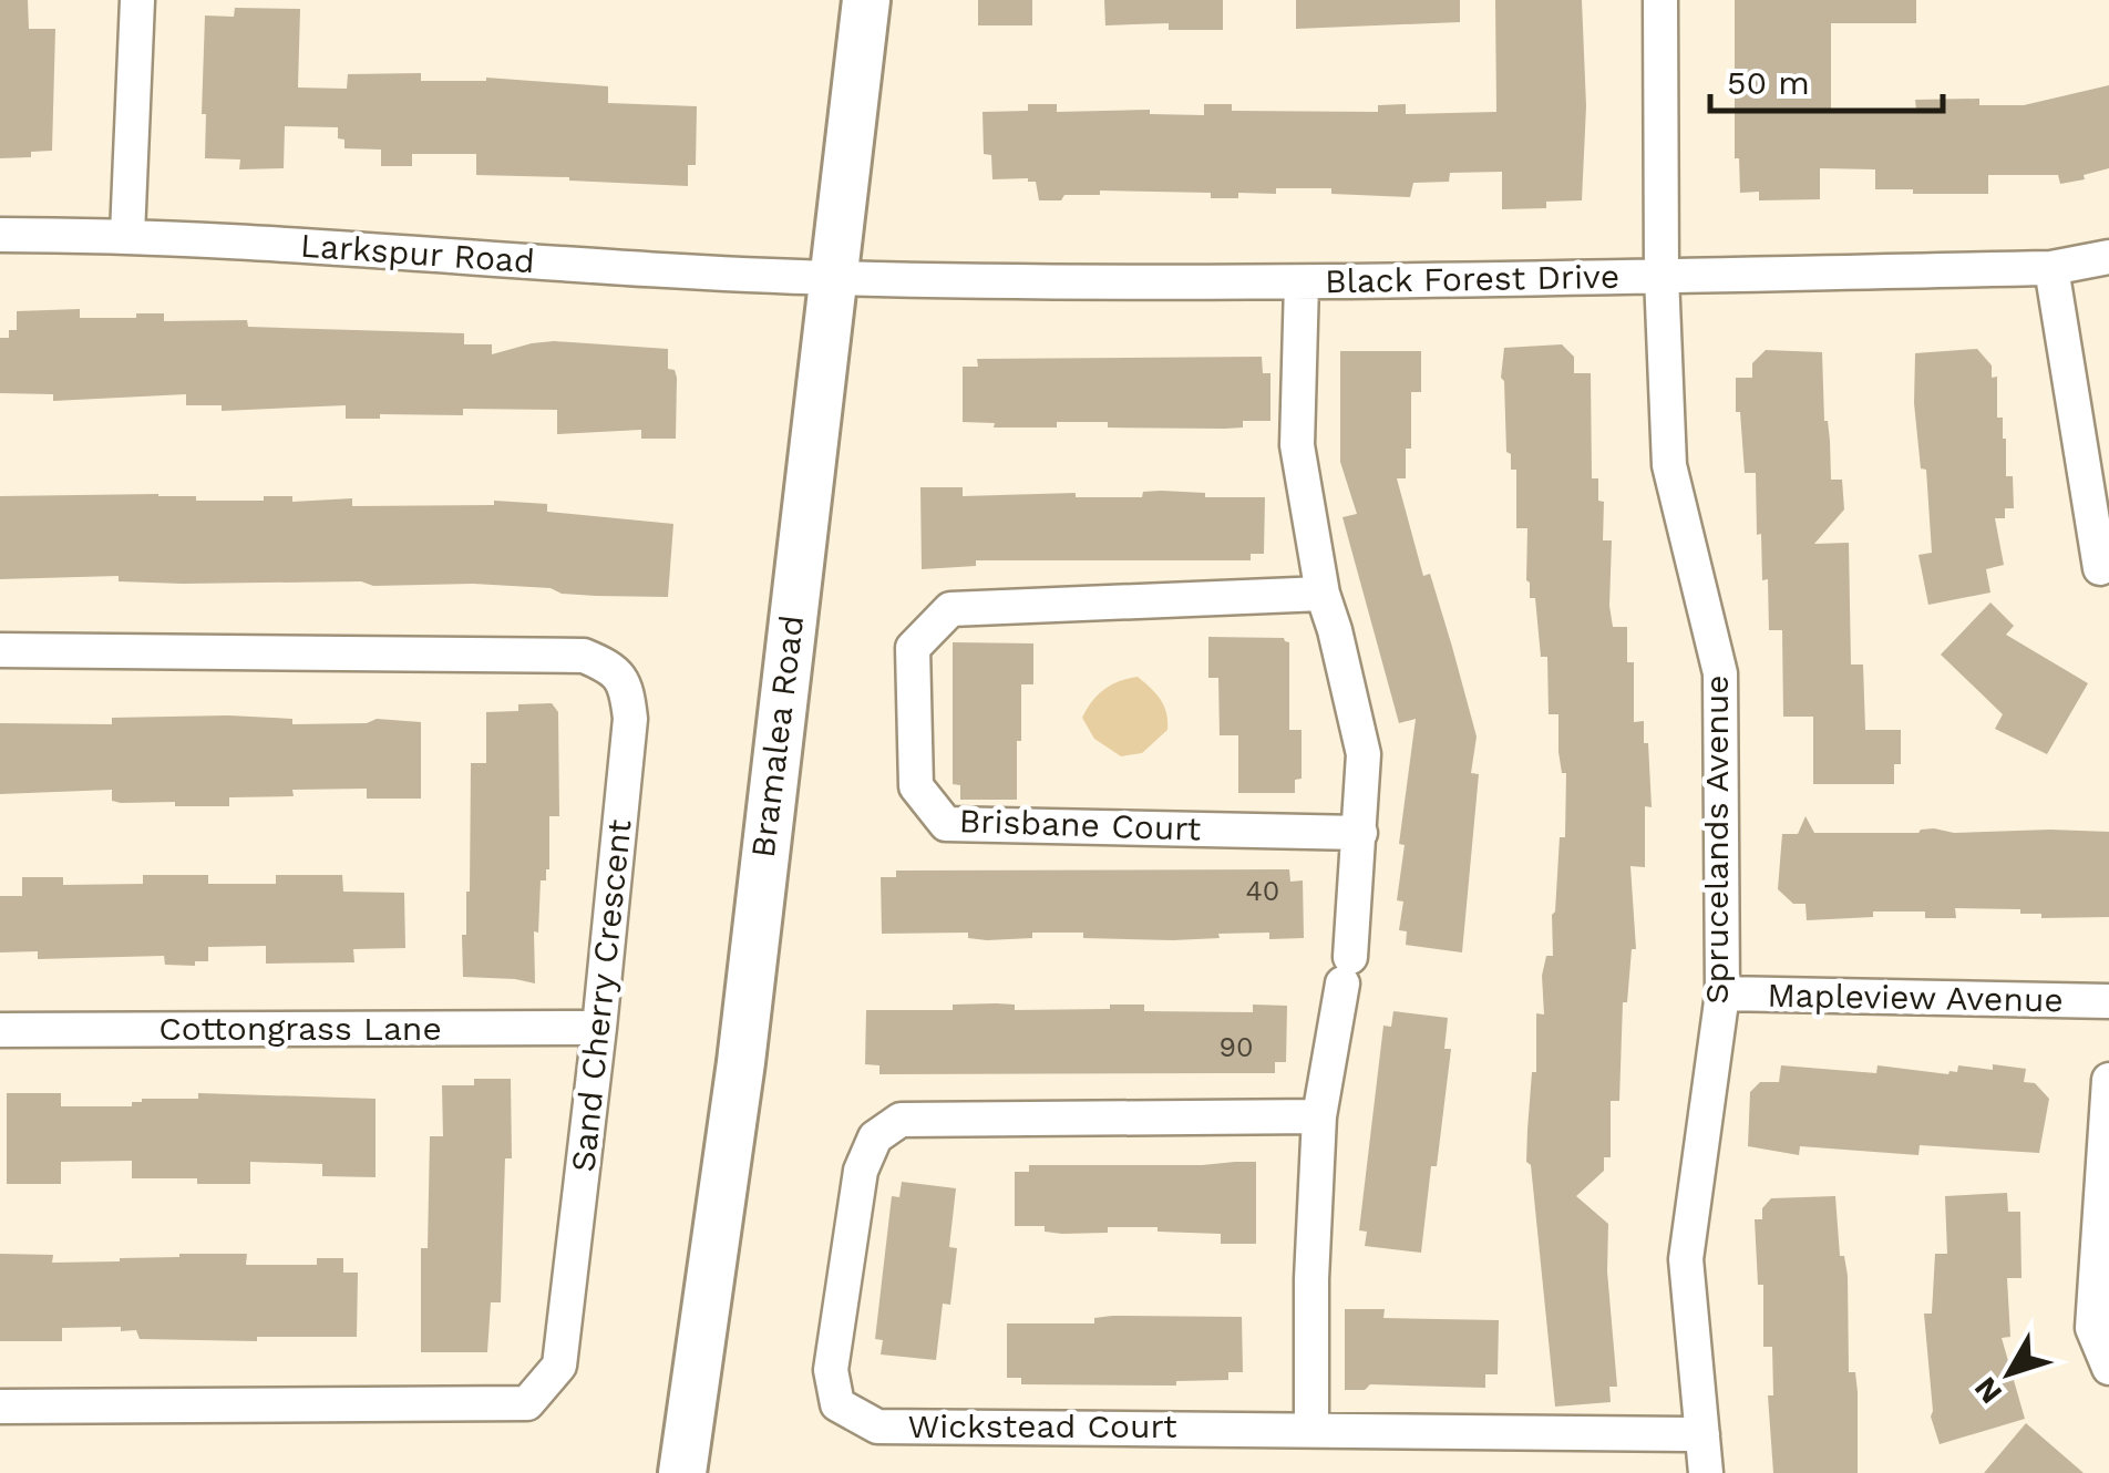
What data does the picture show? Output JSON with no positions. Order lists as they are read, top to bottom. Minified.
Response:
{"streets":{"main road":["Bramalea Road"],"street":["Larkspur Road","Black Forest Drive","Brisbane Court","Sprucelands Avenue","Sand Cherry Crescent","Mapleview Avenue","Cottongrass Lane","Wickstead Court"]},"crossings":[["Larkspur Road","Black Forest Drive"],["Larkspur Road","Bramalea Road"],["Black Forest Drive","Bramalea Road"],["Black Forest Drive","Sprucelands Avenue"],["Sprucelands Avenue","Mapleview Avenue"],["Sprucelands Avenue","Wickstead Court"],["Sand Cherry Crescent","Cottongrass Lane"]],"house_numbers":["40","90"],"scale_bar":"50 m","north":"bottom left"}
